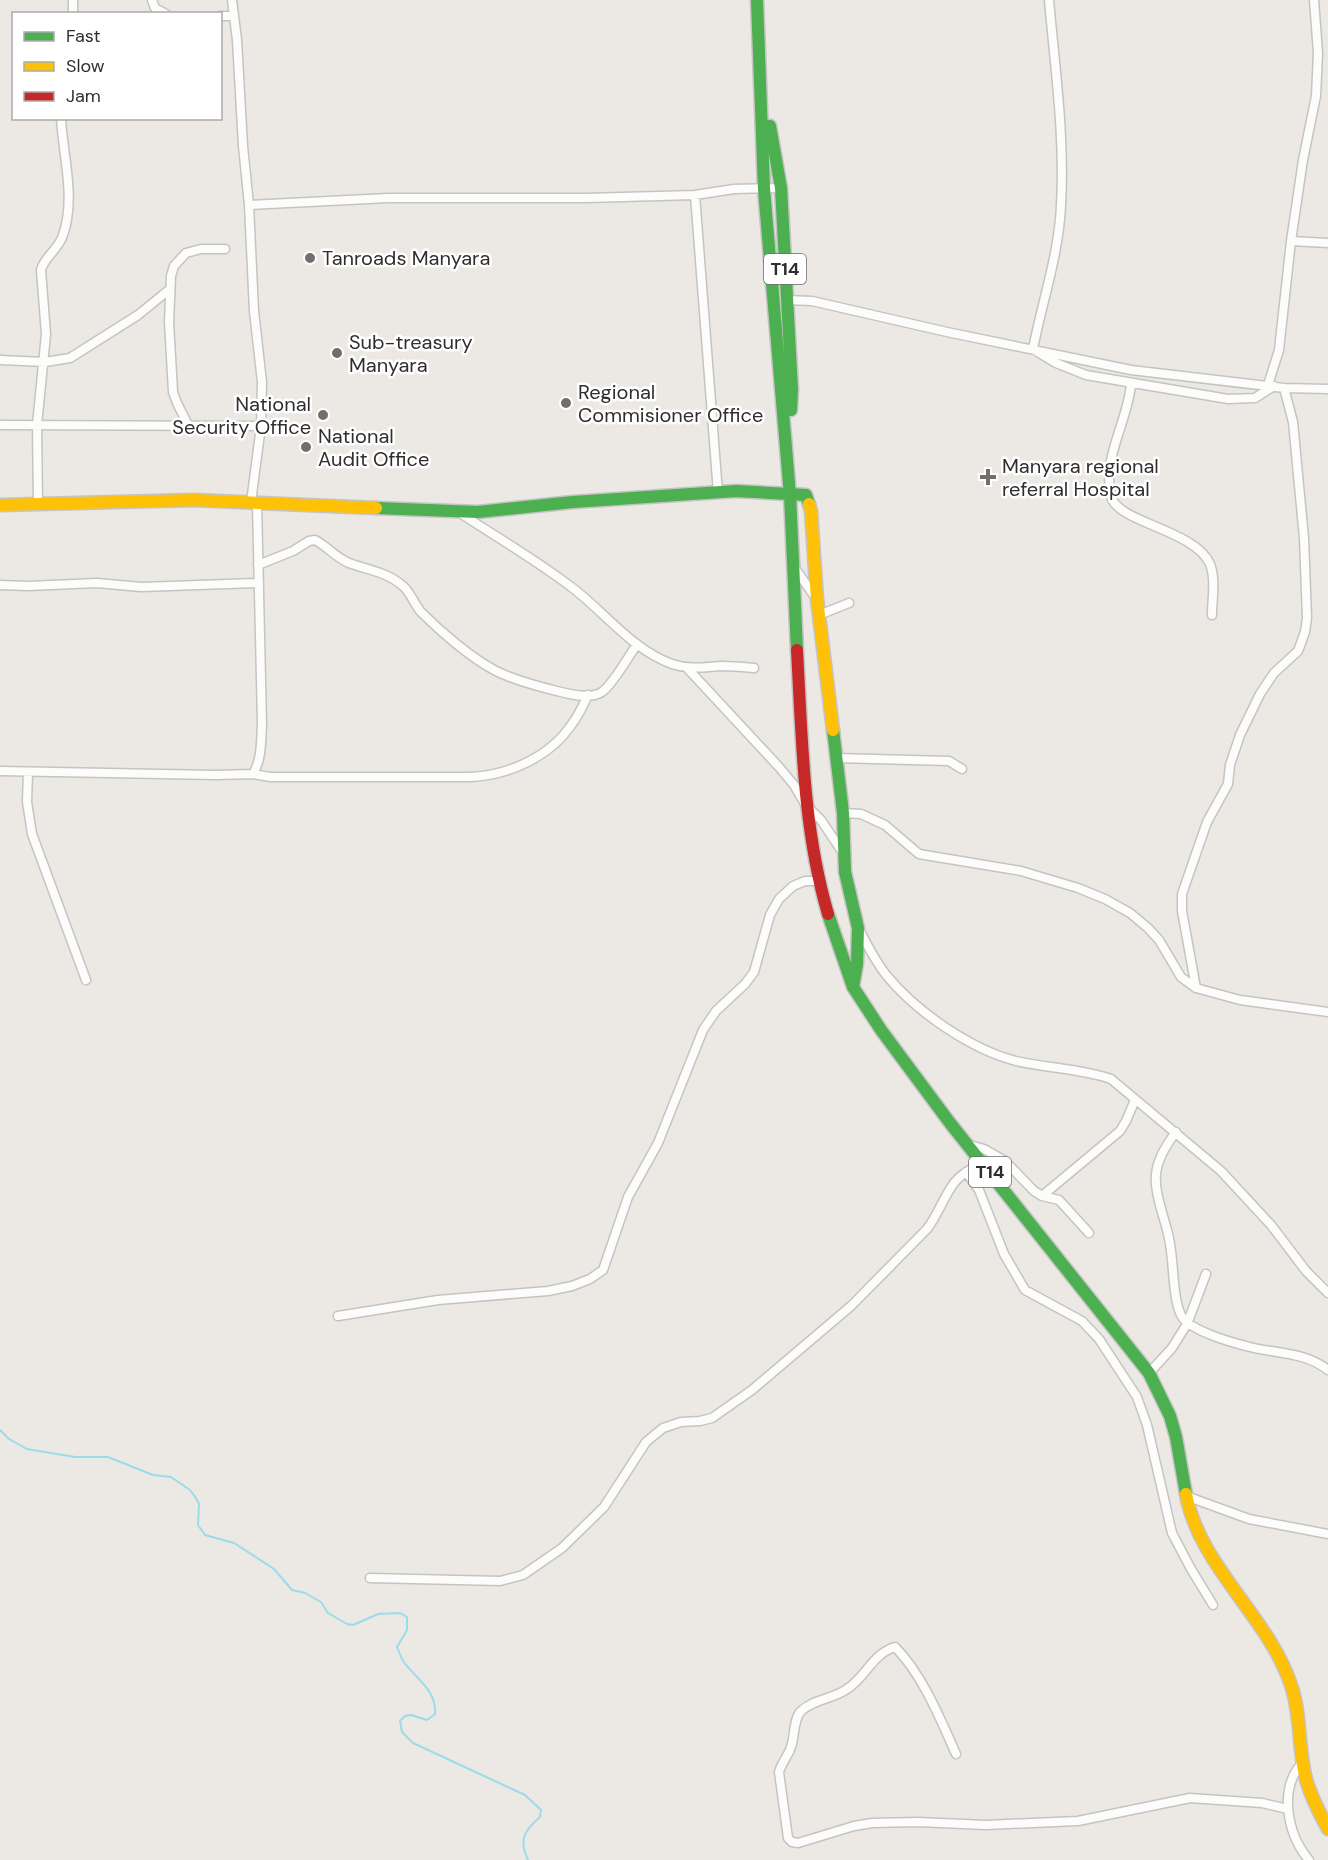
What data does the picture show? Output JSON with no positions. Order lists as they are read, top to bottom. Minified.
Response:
{"streets":{"main road":["T14"]},"places":{"other":["Tanroads Manyara","Sub-treasury Manyara","Regional Commisioner Office","National Security Office","National Audit Office"],"health":["Manyara regional referral Hospital"]},"legend":["Fast","Slow","Jam"]}
